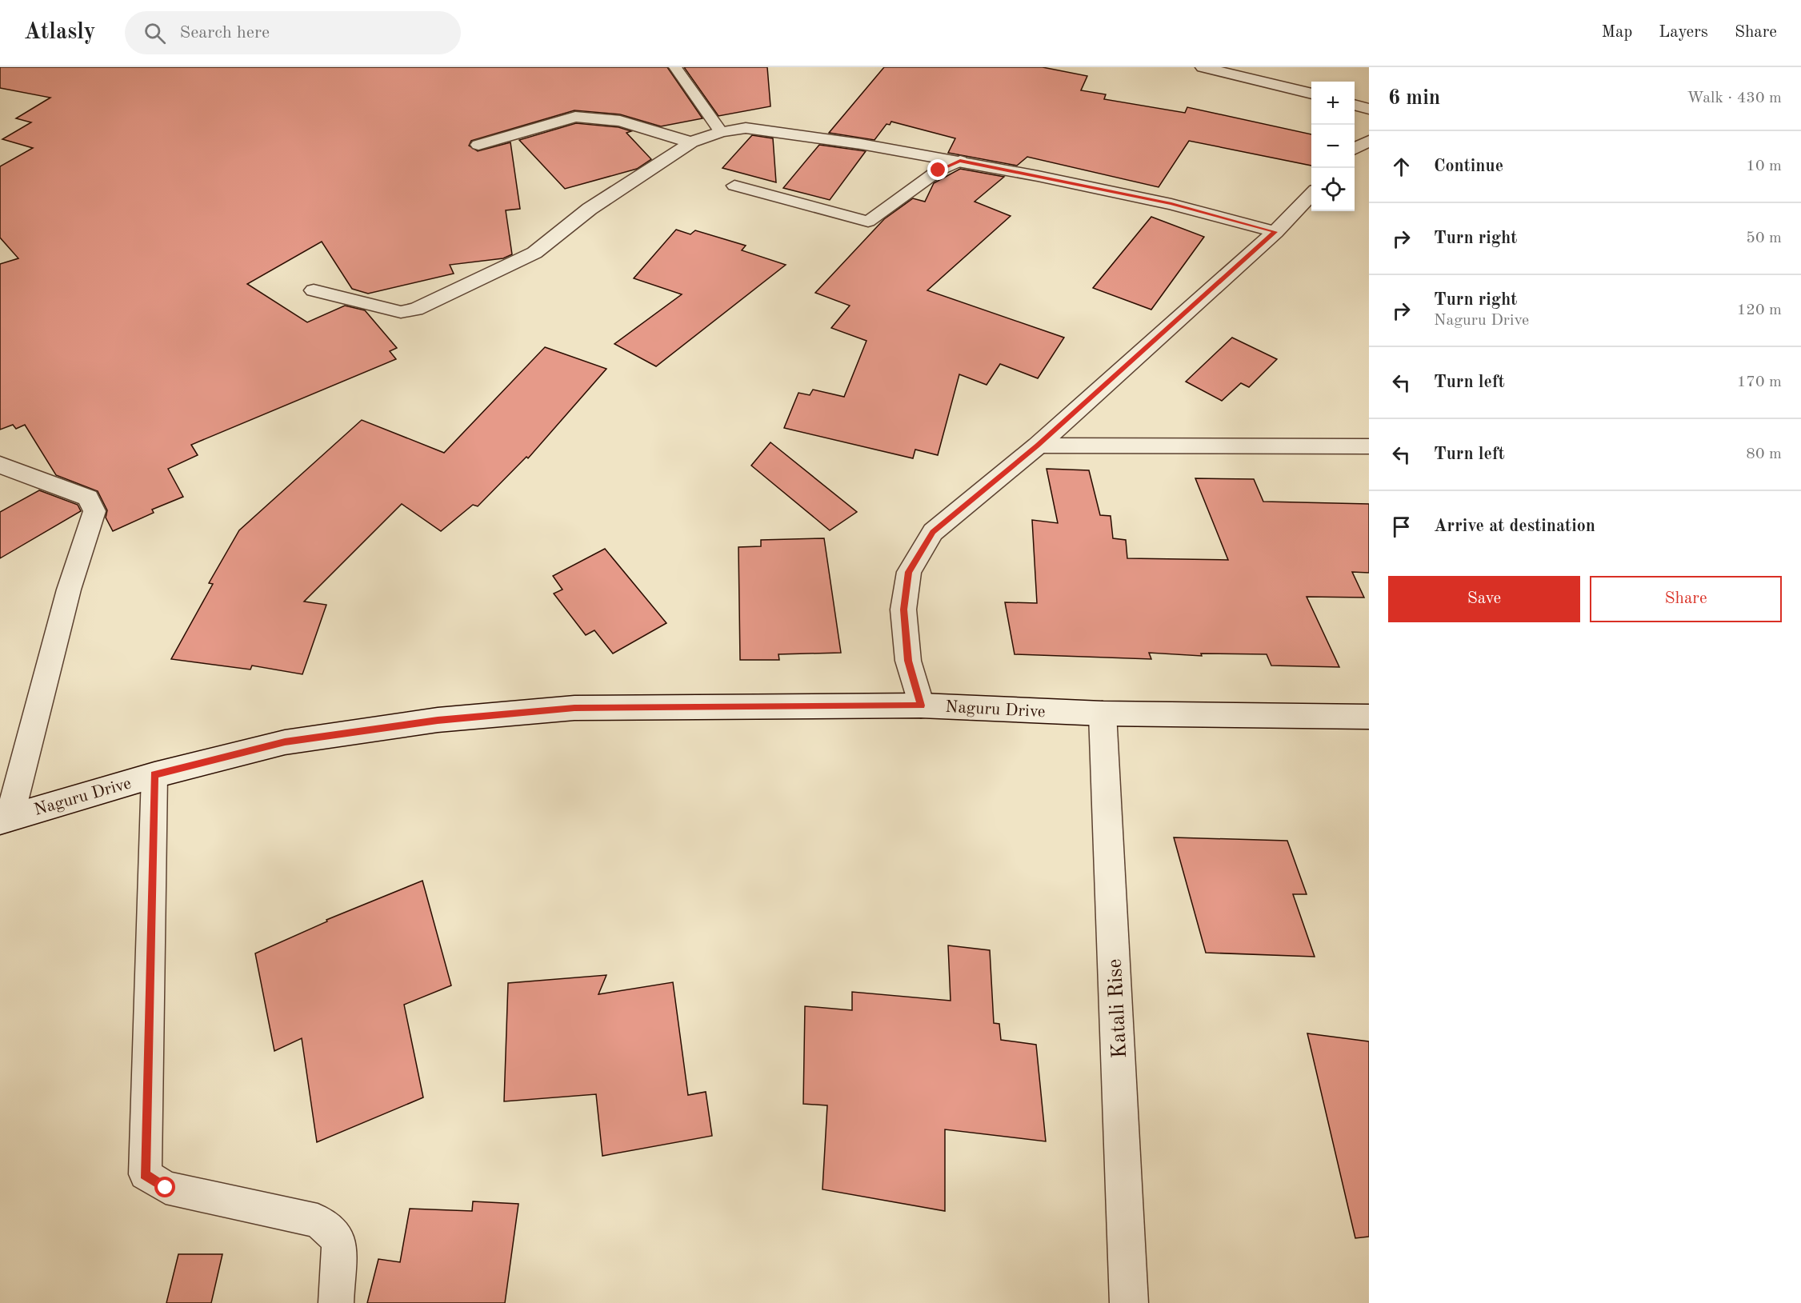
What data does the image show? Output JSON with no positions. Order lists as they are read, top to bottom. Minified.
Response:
{"streets":{"street":["Naguru Drive","Katali Rise"]},"crossings":[["Naguru Drive","Katali Rise"]],"page":{"header":"Atlasly","search":"Search here","nav":["Map","Layers","Share"],"heading":["6 min","Walk · 430 m"],"map_buttons":["+","−"],"list":[["Continue","10 m"],["Turn right","50 m"],["Turn right","Naguru Drive","120 m"],["Turn left","170 m"],["Turn left","80 m"],"Arrive at destination"],"buttons":["Save","Share"]}}
